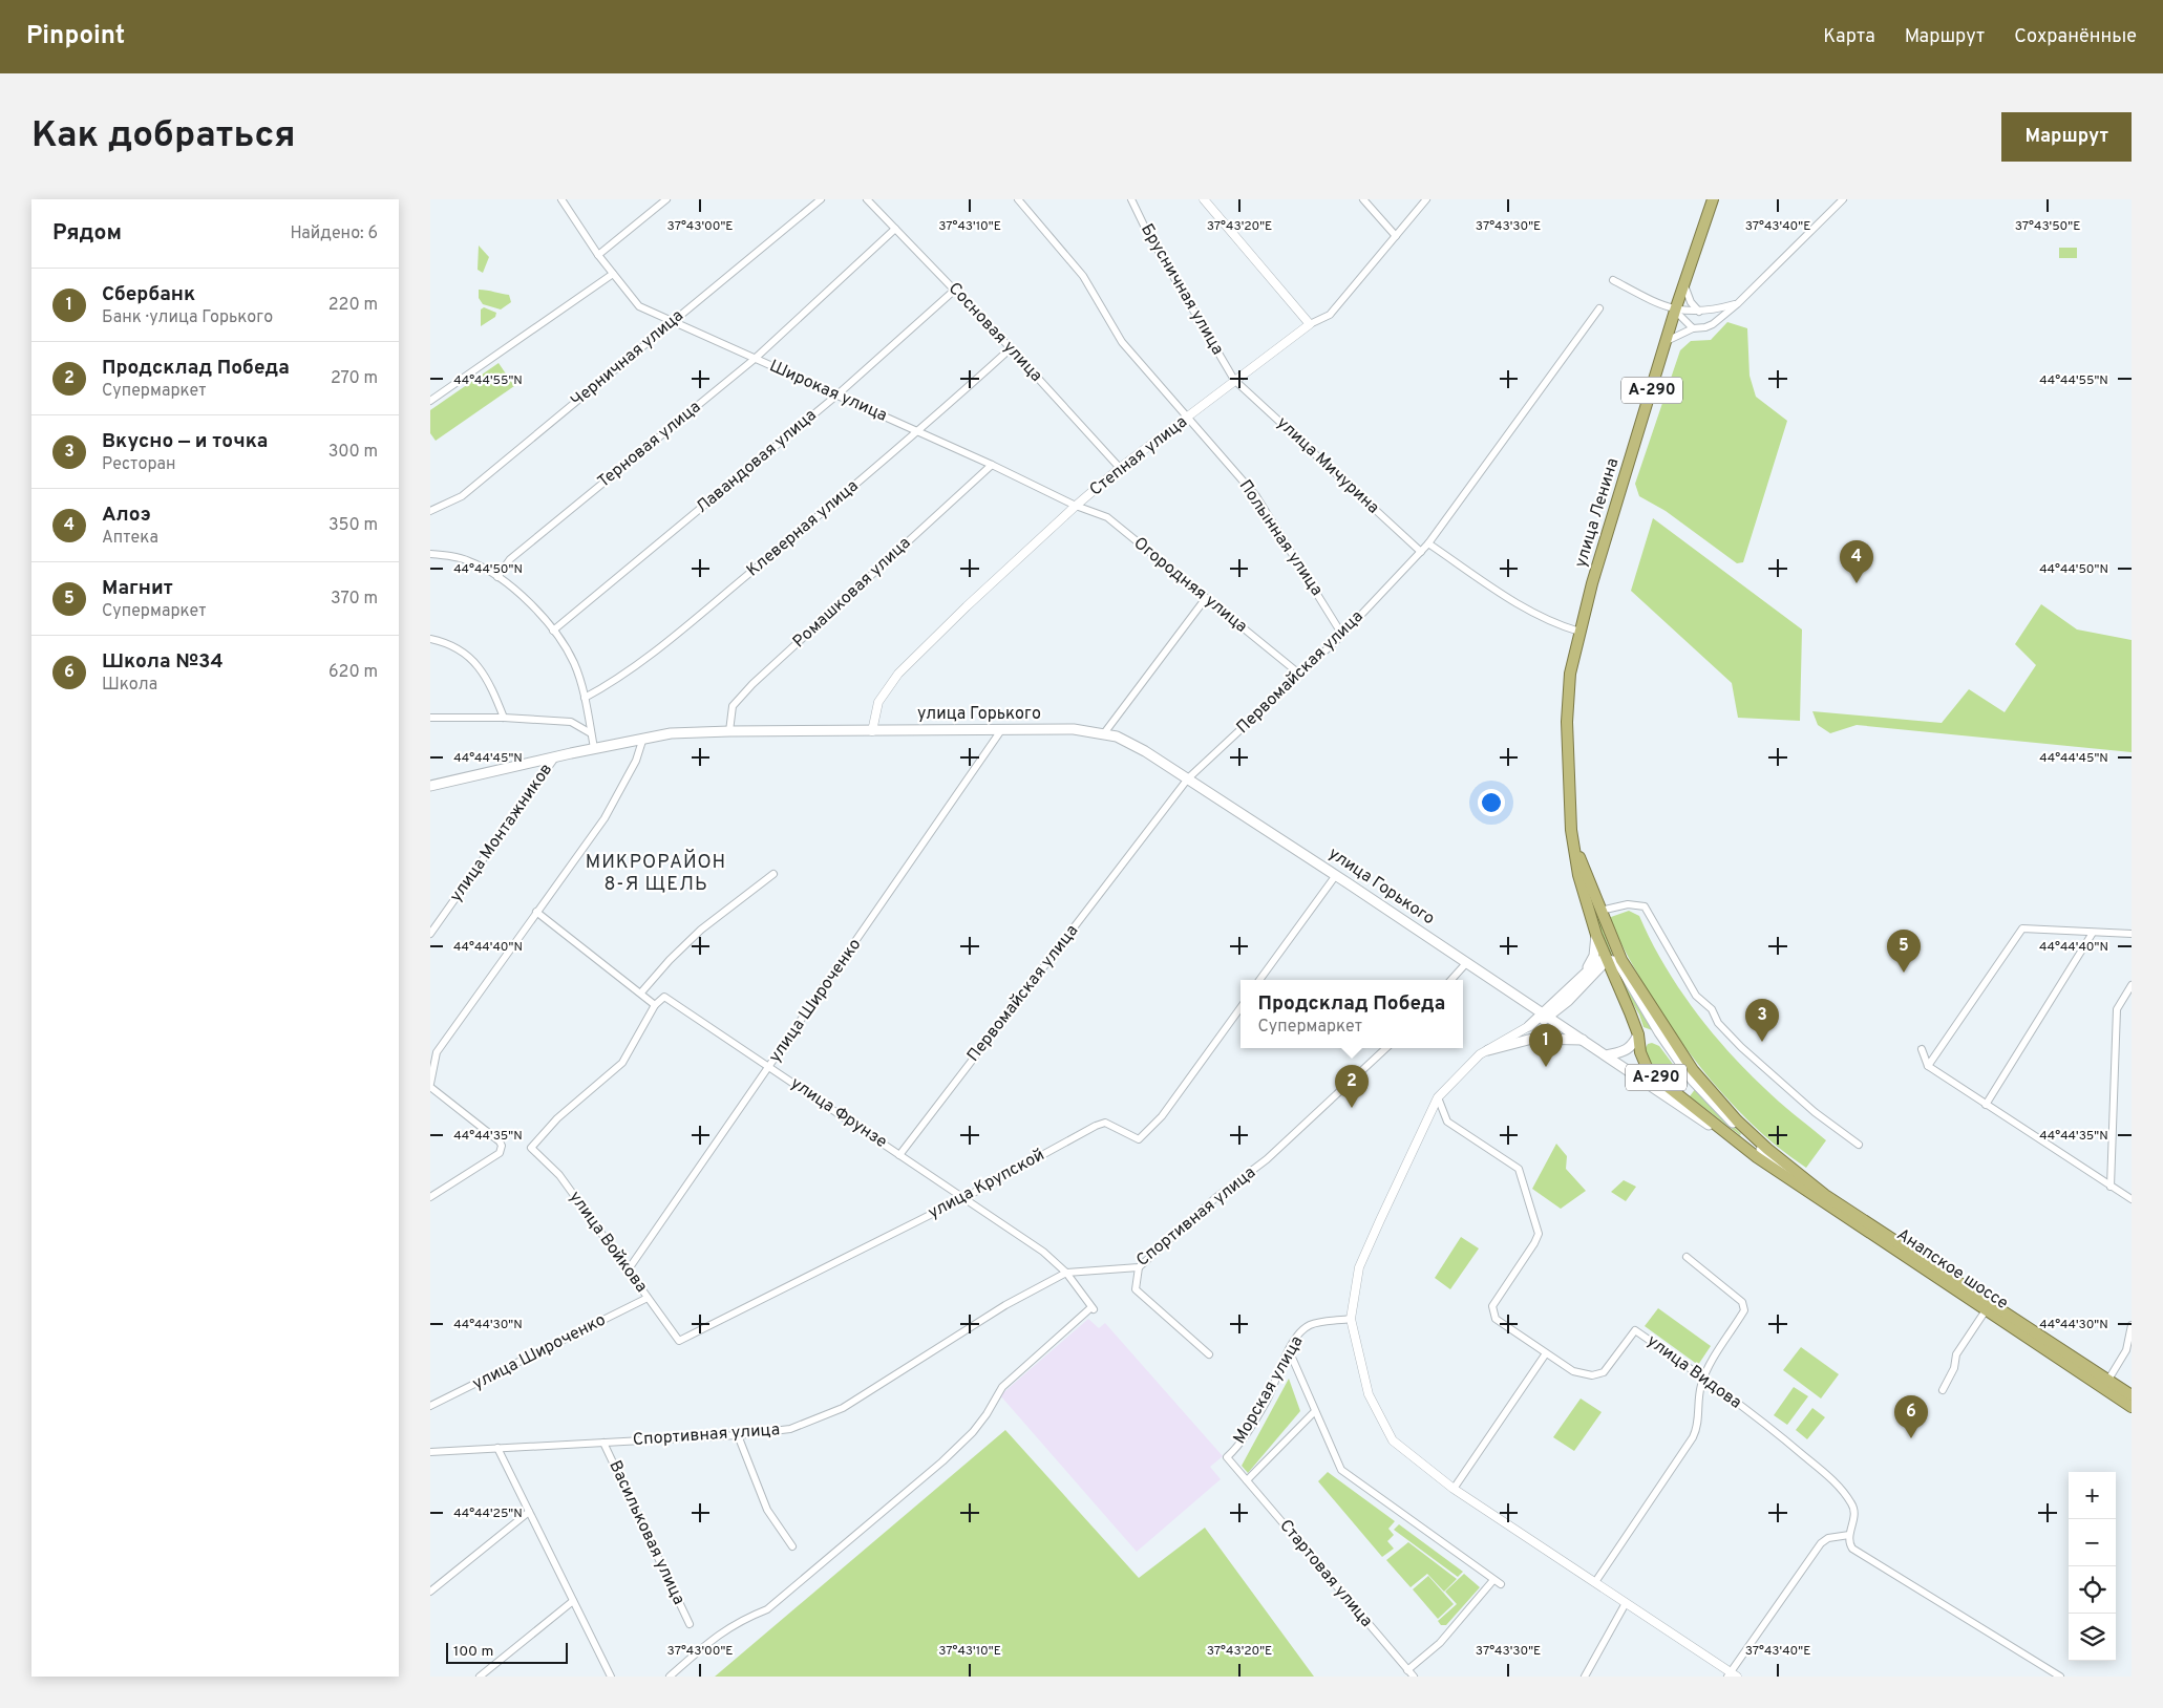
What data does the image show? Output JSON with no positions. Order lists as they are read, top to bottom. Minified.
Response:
{"streets":{"highway":["А-290","улица Ленина","Анапское шоссе"],"main road":["улица Горького"],"street":["Брусничная улица","Сосновая улица","Черничная улица","Широкая улица","Терновая улица","Степная улица","Лавандовая улица","улица Мичурина","Клеверная улица","Полынная улица","Огородняя улица","Ромашковая улица","Первомайская улица","улица Монтажников","улица Широченко","улица Фрунзе","улица Крупской","Спортивная улица","улица Войкова","улица Видова","Морская улица","Васильковая улица","Стартовая улица"]},"crossings":[["Брусничная улица","Степная улица"],["Брусничная улица","улица Мичурина"],["Сосновая улица","Терновая улица"],["Сосновая улица","Степная улица"],["Сосновая улица","Лавандовая улица"],["Сосновая улица","Клеверная улица"],["Черничная улица","Широкая улица"],["А-290","улица Ленина"],["А-290","Анапское шоссе"],["Широкая улица","Терновая улица"],["Широкая улица","Степная улица"],["Широкая улица","Лавандовая улица"],["Широкая улица","Клеверная улица"],["Широкая улица","Огородняя улица"],["Широкая улица","Ромашковая улица"],["Степная улица","улица Мичурина"],["Степная улица","Полынная улица"],["Степная улица","Огородняя улица"],["Степная улица","улица Горького"],["улица Мичурина","Первомайская улица"],["Полынная улица","Первомайская улица"],["Огородняя улица","Первомайская улица"],["Ромашковая улица","улица Горького"],["Первомайская улица","улица Горького"],["Первомайская улица","улица Фрунзе"],["улица Горького","улица Монтажников"],["улица Горького","улица Широченко"],["улица Широченко","улица Фрунзе"],["улица Широченко","улица Войкова"],["улица Фрунзе","улица Крупской"],["улица Фрунзе","Спортивная улица"],["улица Фрунзе","улица Войкова"],["улица Крупской","улица Войкова"],["Спортивная улица","Васильковая улица"],["Морская улица","Стартовая улица"]],"districts":["МИКРОРАЙОН 8-Я ЩЕЛЬ"],"scale_bar":"100 m","page":{"header":"Pinpoint","nav":["Карта","Маршрут","Сохранённые"],"buttons":"Маршрут","title":"Как добраться","heading":["Рядом","Найдено: 6"],"list":[{"mark":"1","name":"Сбербанк","note":"Банк · улица Горького","value":"220 m"},{"mark":"2","name":"Продсклад Победа","note":"Супермаркет","value":"270 m"},{"mark":"3","name":"Вкусно — и точка","note":"Ресторан","value":"300 m"},{"mark":"4","name":"Алоэ","note":"Аптека","value":"350 m"},{"mark":"5","name":"Магнит","note":"Супермаркет","value":"370 m"},{"mark":"6","name":"Школа №34","note":"Школа","value":"620 m"}],"pins":["4","5","3","1","2","6"],"popup":["Продсклад Победа","Супермаркет"],"map_buttons":["+","−"],"scale":"100 m"},"coordinates":["37°43'00\"E","37°43'10\"E","37°43'20\"E","37°43'30\"E","37°43'40\"E","37°43'50\"E","44°44'55\"N","44°44'50\"N","44°44'45\"N","44°44'40\"N","44°44'35\"N","44°44'30\"N","44°44'25\"N"]}
